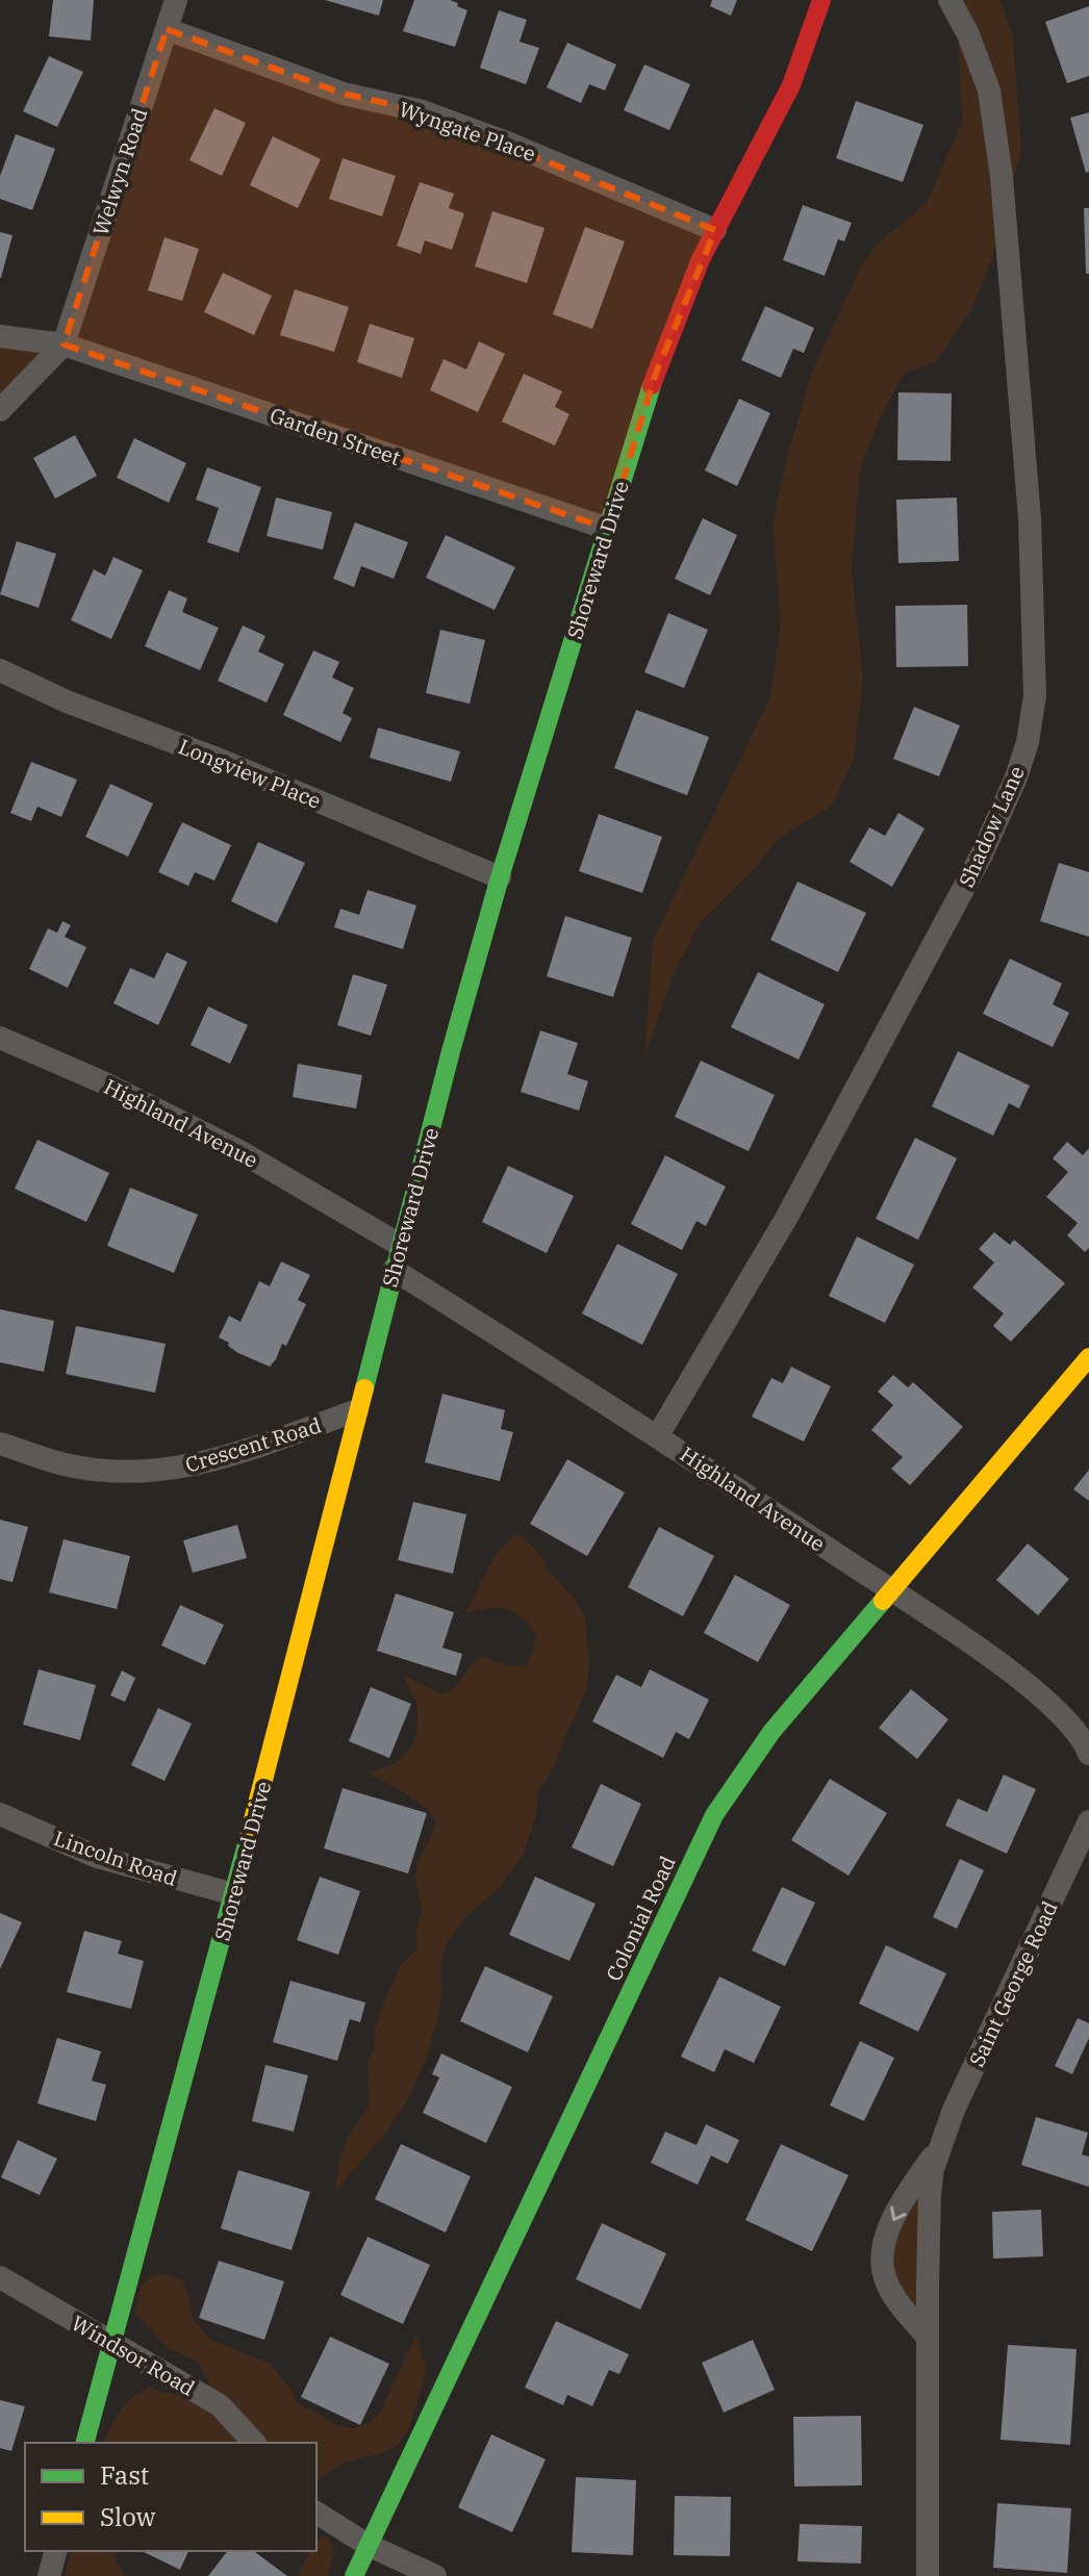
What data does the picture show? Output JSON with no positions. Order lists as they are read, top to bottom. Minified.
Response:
{"streets":{"street":["Wyngate Place","Welwyn Road","Garden Street","Shoreward Drive","Longview Place","Shadow Lane","Highland Avenue","Crescent Road","Lincoln Road","Colonial Road","Saint George Road","Windsor Road"]},"crossings":[["Wyngate Place","Welwyn Road"],["Wyngate Place","Shoreward Drive"],["Welwyn Road","Garden Street"],["Garden Street","Shoreward Drive"],["Shoreward Drive","Longview Place"],["Shoreward Drive","Highland Avenue"],["Shoreward Drive","Crescent Road"],["Shoreward Drive","Lincoln Road"],["Shoreward Drive","Windsor Road"],["Shadow Lane","Highland Avenue"],["Highland Avenue","Colonial Road"]],"legend":["Fast","Slow"]}
